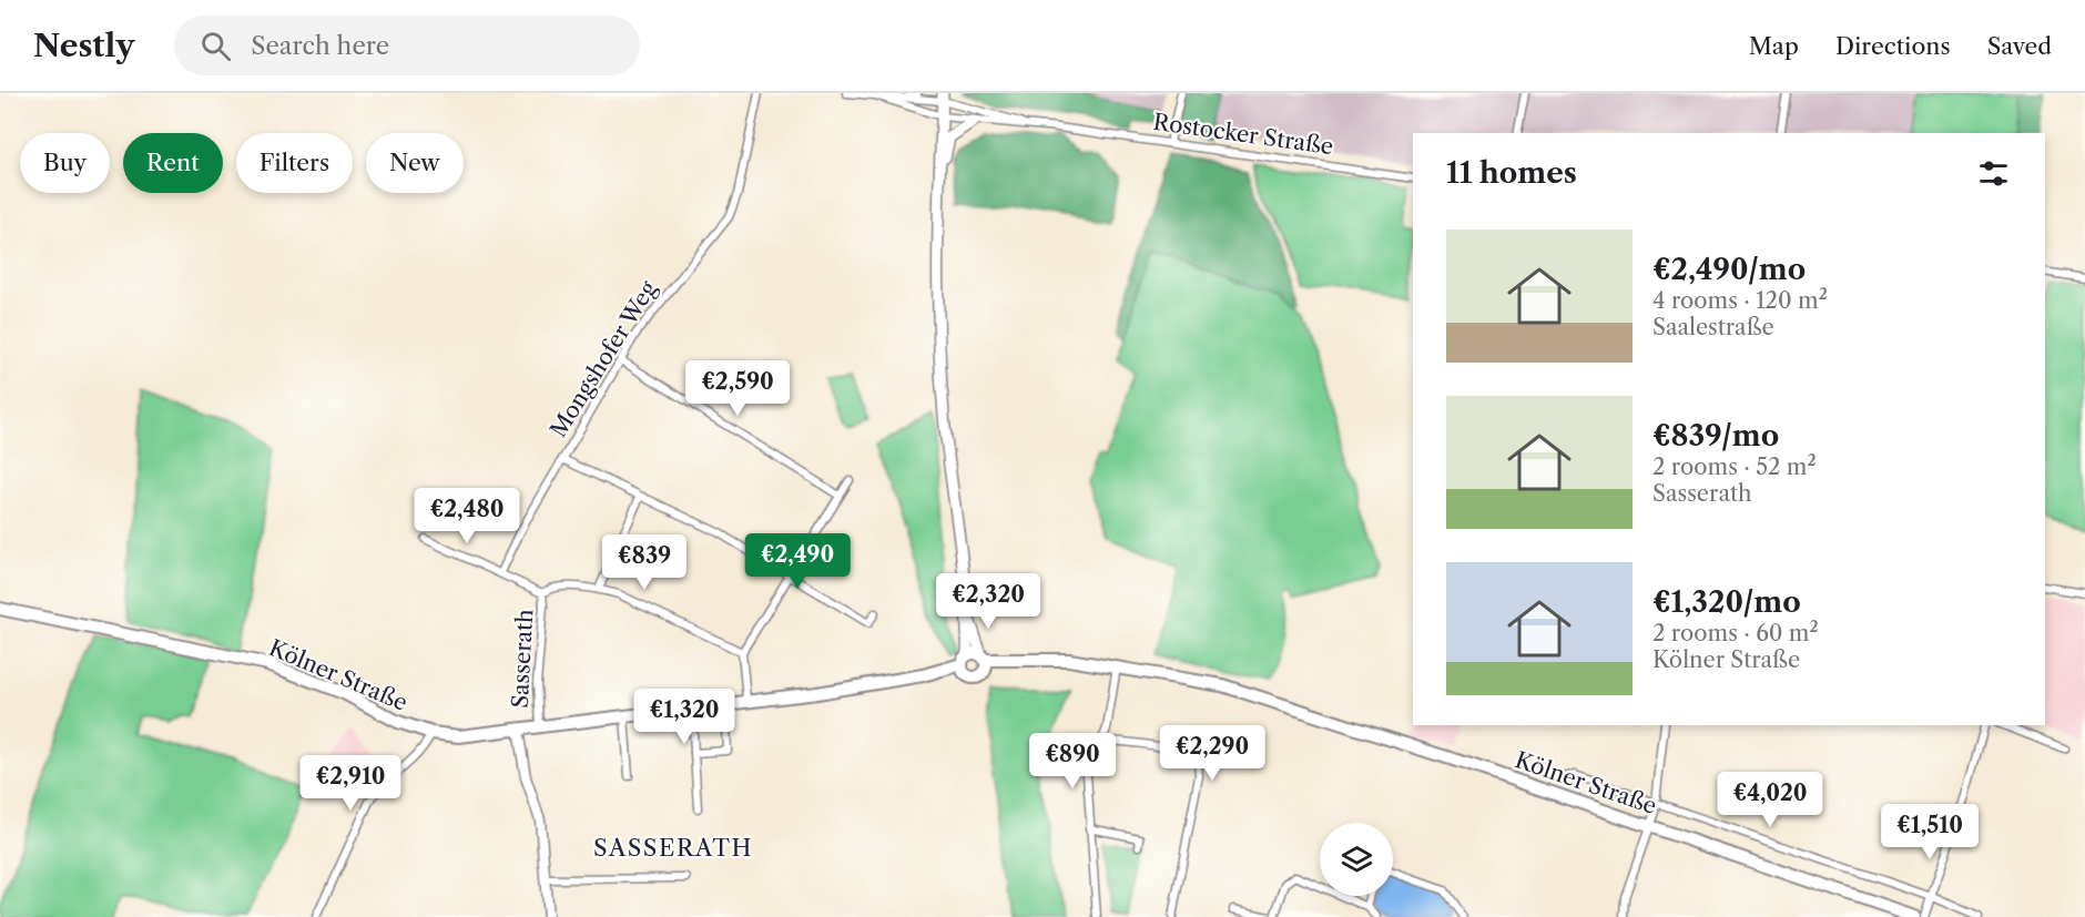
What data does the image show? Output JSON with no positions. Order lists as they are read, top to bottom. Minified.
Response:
{"streets":{"main road":["Kölner Straße"],"street":["Rostocker Straße","Mongshofer Weg","Sasserath"]},"crossings":[["Mongshofer Weg","Sasserath"],["Sasserath","Kölner Straße"]],"districts":["SASSERATH"],"page":{"header":"Nestly","search":"Search here","nav":["Map","Directions","Saved"],"chip":["Buy","Rent","Filters","New"],"heading":"11 homes","list":[{"name":"€2,490/mo","note":"4 rooms · 120 m² · Saalestraße"},{"name":"€839/mo","note":"2 rooms · 52 m² · Sasserath"},{"name":"€1,320/mo","note":"2 rooms · 60 m² · Kölner Straße"}],"price":["€2,590","€2,480","€2,490","€839","€2,320","€1,320","€2,290","€890","€2,910","€4,020","€1,510"]}}
